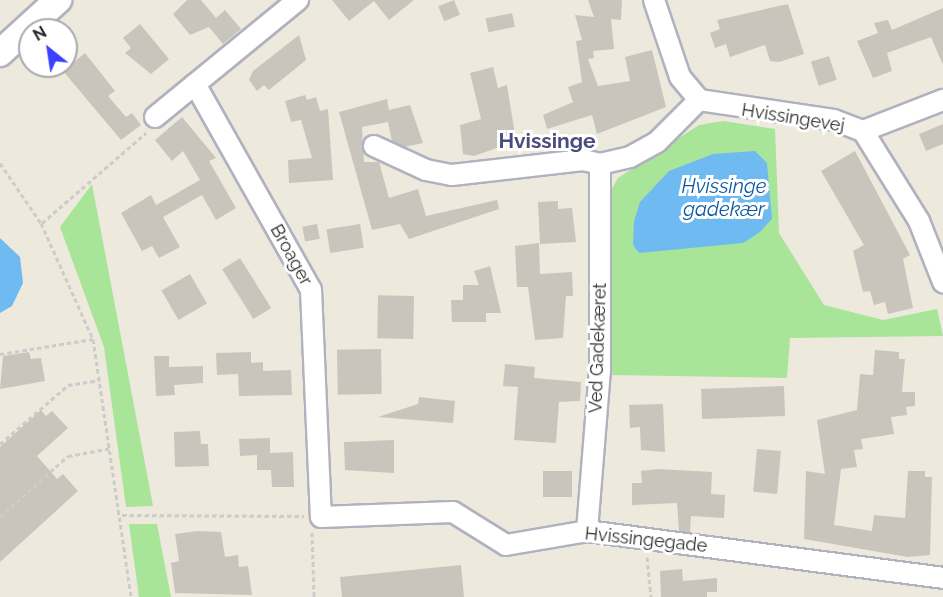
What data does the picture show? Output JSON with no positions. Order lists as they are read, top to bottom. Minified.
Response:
{"streets":{"street":["Hvissingevej","Broager","Ved Gadekæret","Hvissingegade"]},"crossings":[["Broager","Hvissingegade"],["Ved Gadekæret","Hvissingegade"]],"districts":["Hvissinge"],"water":["Hvissinge gadekær"],"north":"top left"}
